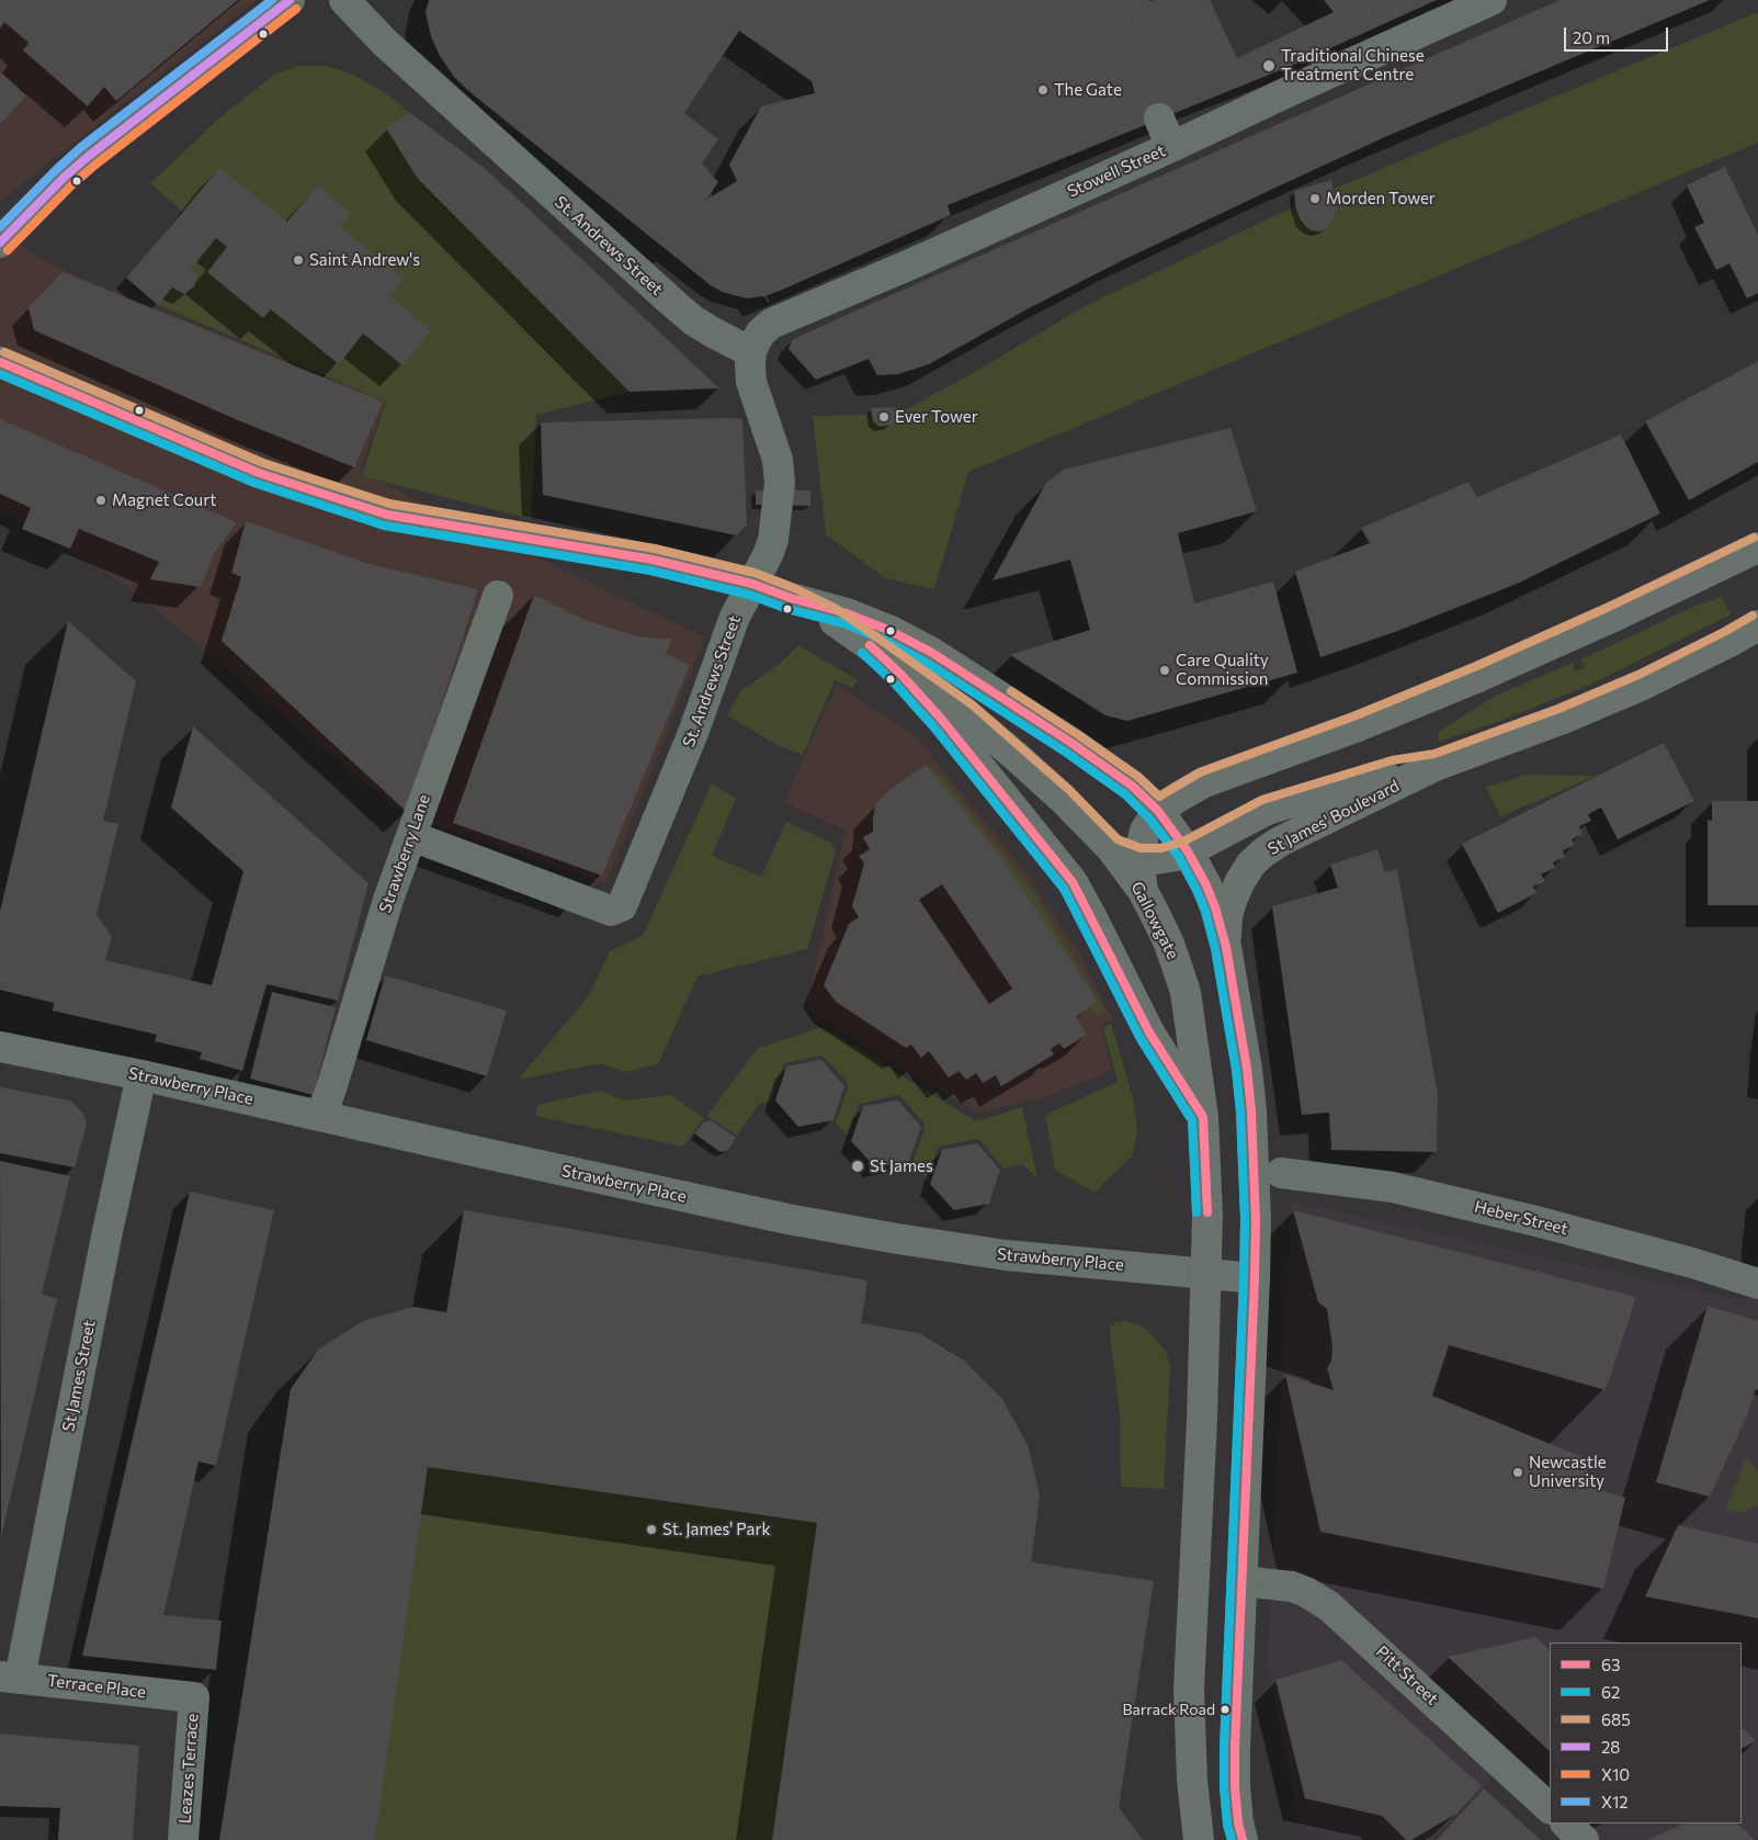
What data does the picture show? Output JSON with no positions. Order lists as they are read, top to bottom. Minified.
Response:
{"streets":{"main road":["St James' Boulevard","Gallowgate"],"street":["Stowell Street","St. Andrews Street","Strawberry Lane","Strawberry Place","Heber Street","St James Street","Pitt Street","Terrace Place","Leazes Terrace"]},"crossings":[["Stowell Street","St. Andrews Street"],["St. Andrews Street","Strawberry Lane"],["St. Andrews Street","Gallowgate"],["St James' Boulevard","Gallowgate"],["Strawberry Lane","Strawberry Place"],["Gallowgate","Strawberry Place"],["Strawberry Place","St James Street"],["St James Street","Terrace Place"],["Terrace Place","Leazes Terrace"]],"places":["Traditional Chinese Treatment Centre","The Gate","Morden Tower","Saint Andrew's","Ever Tower","Magnet Court","Care Quality Commission","St James","Newcastle University","St. James' Park","Barrack Road"],"lines":["transit line 28","transit line X12","transit line X10","transit line 685","transit line 63","transit line 62"],"legend":["63","62","685","28","X10","X12"],"scale_bar":"20 m"}
